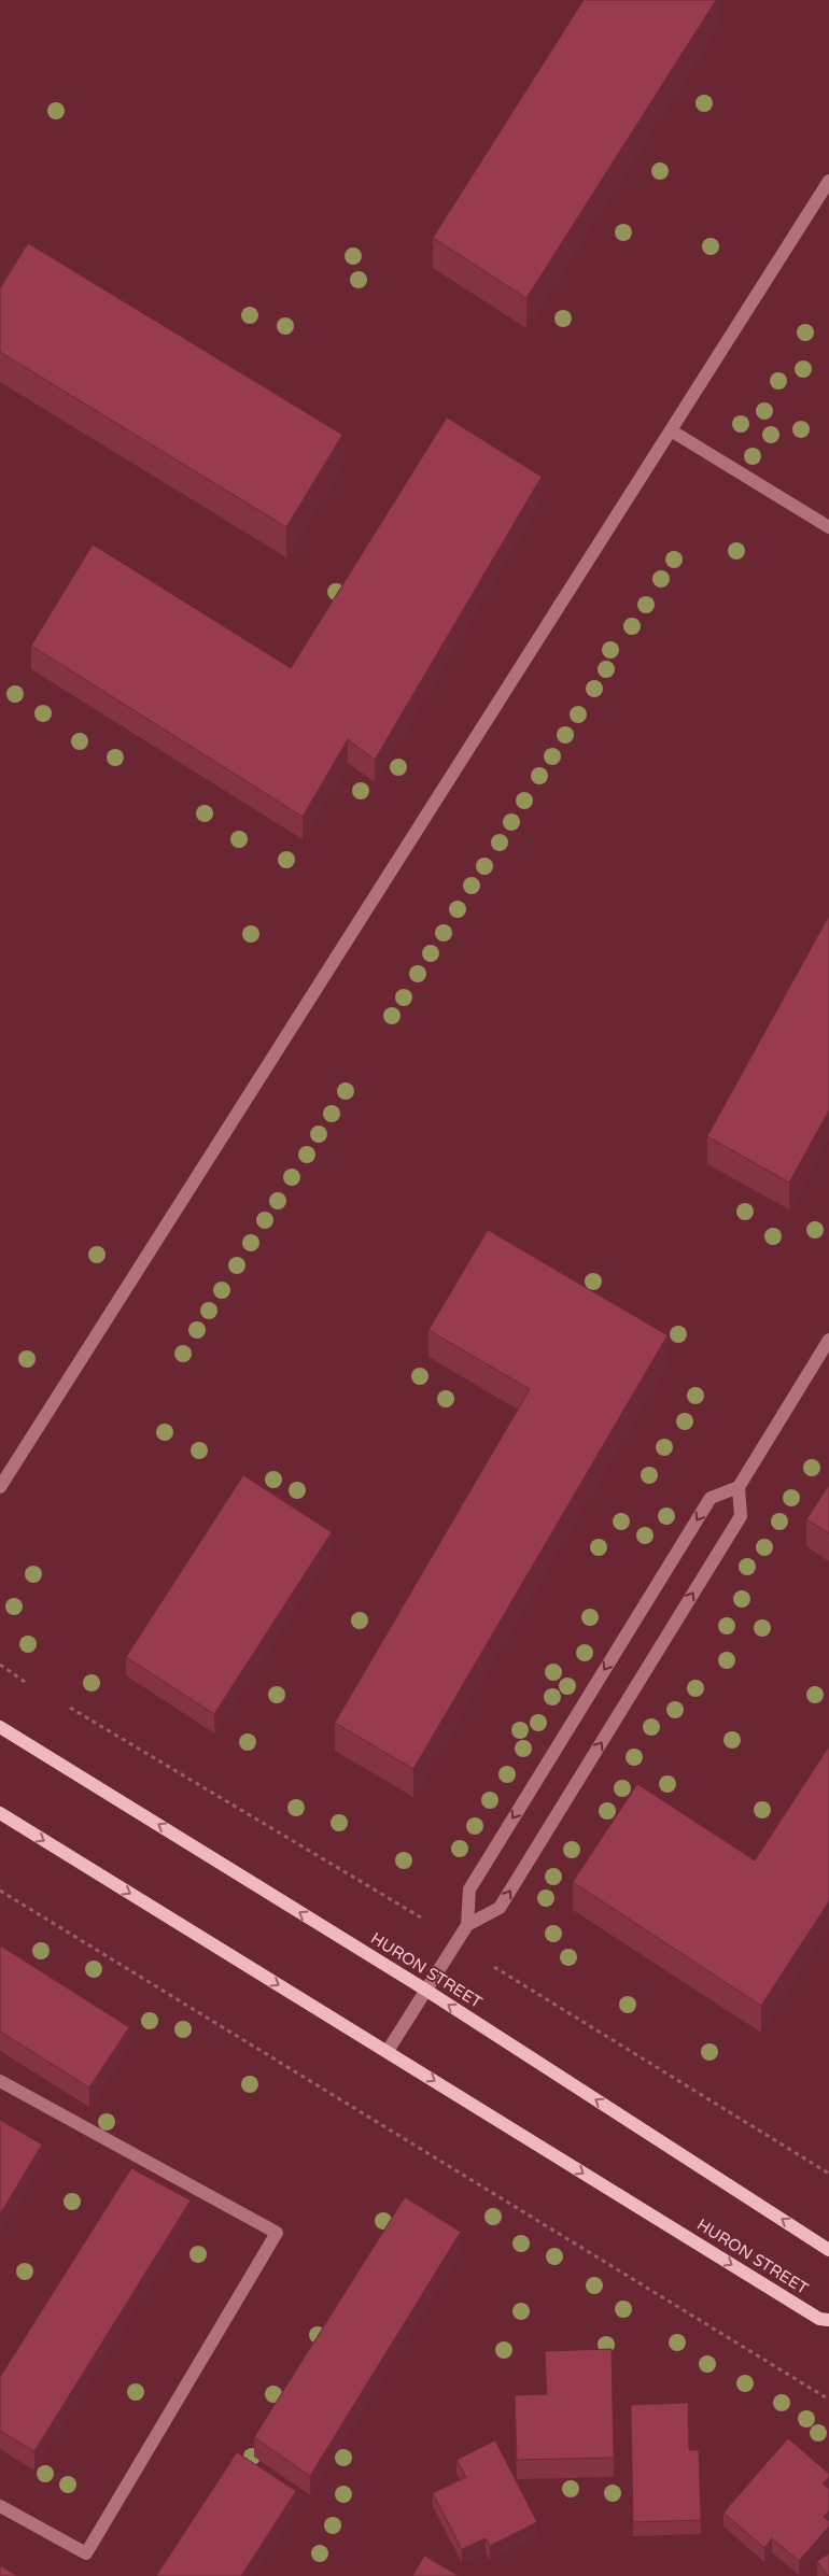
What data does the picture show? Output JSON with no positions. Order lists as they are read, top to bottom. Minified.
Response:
{"streets":{"main road":["HURON STREET"]}}
